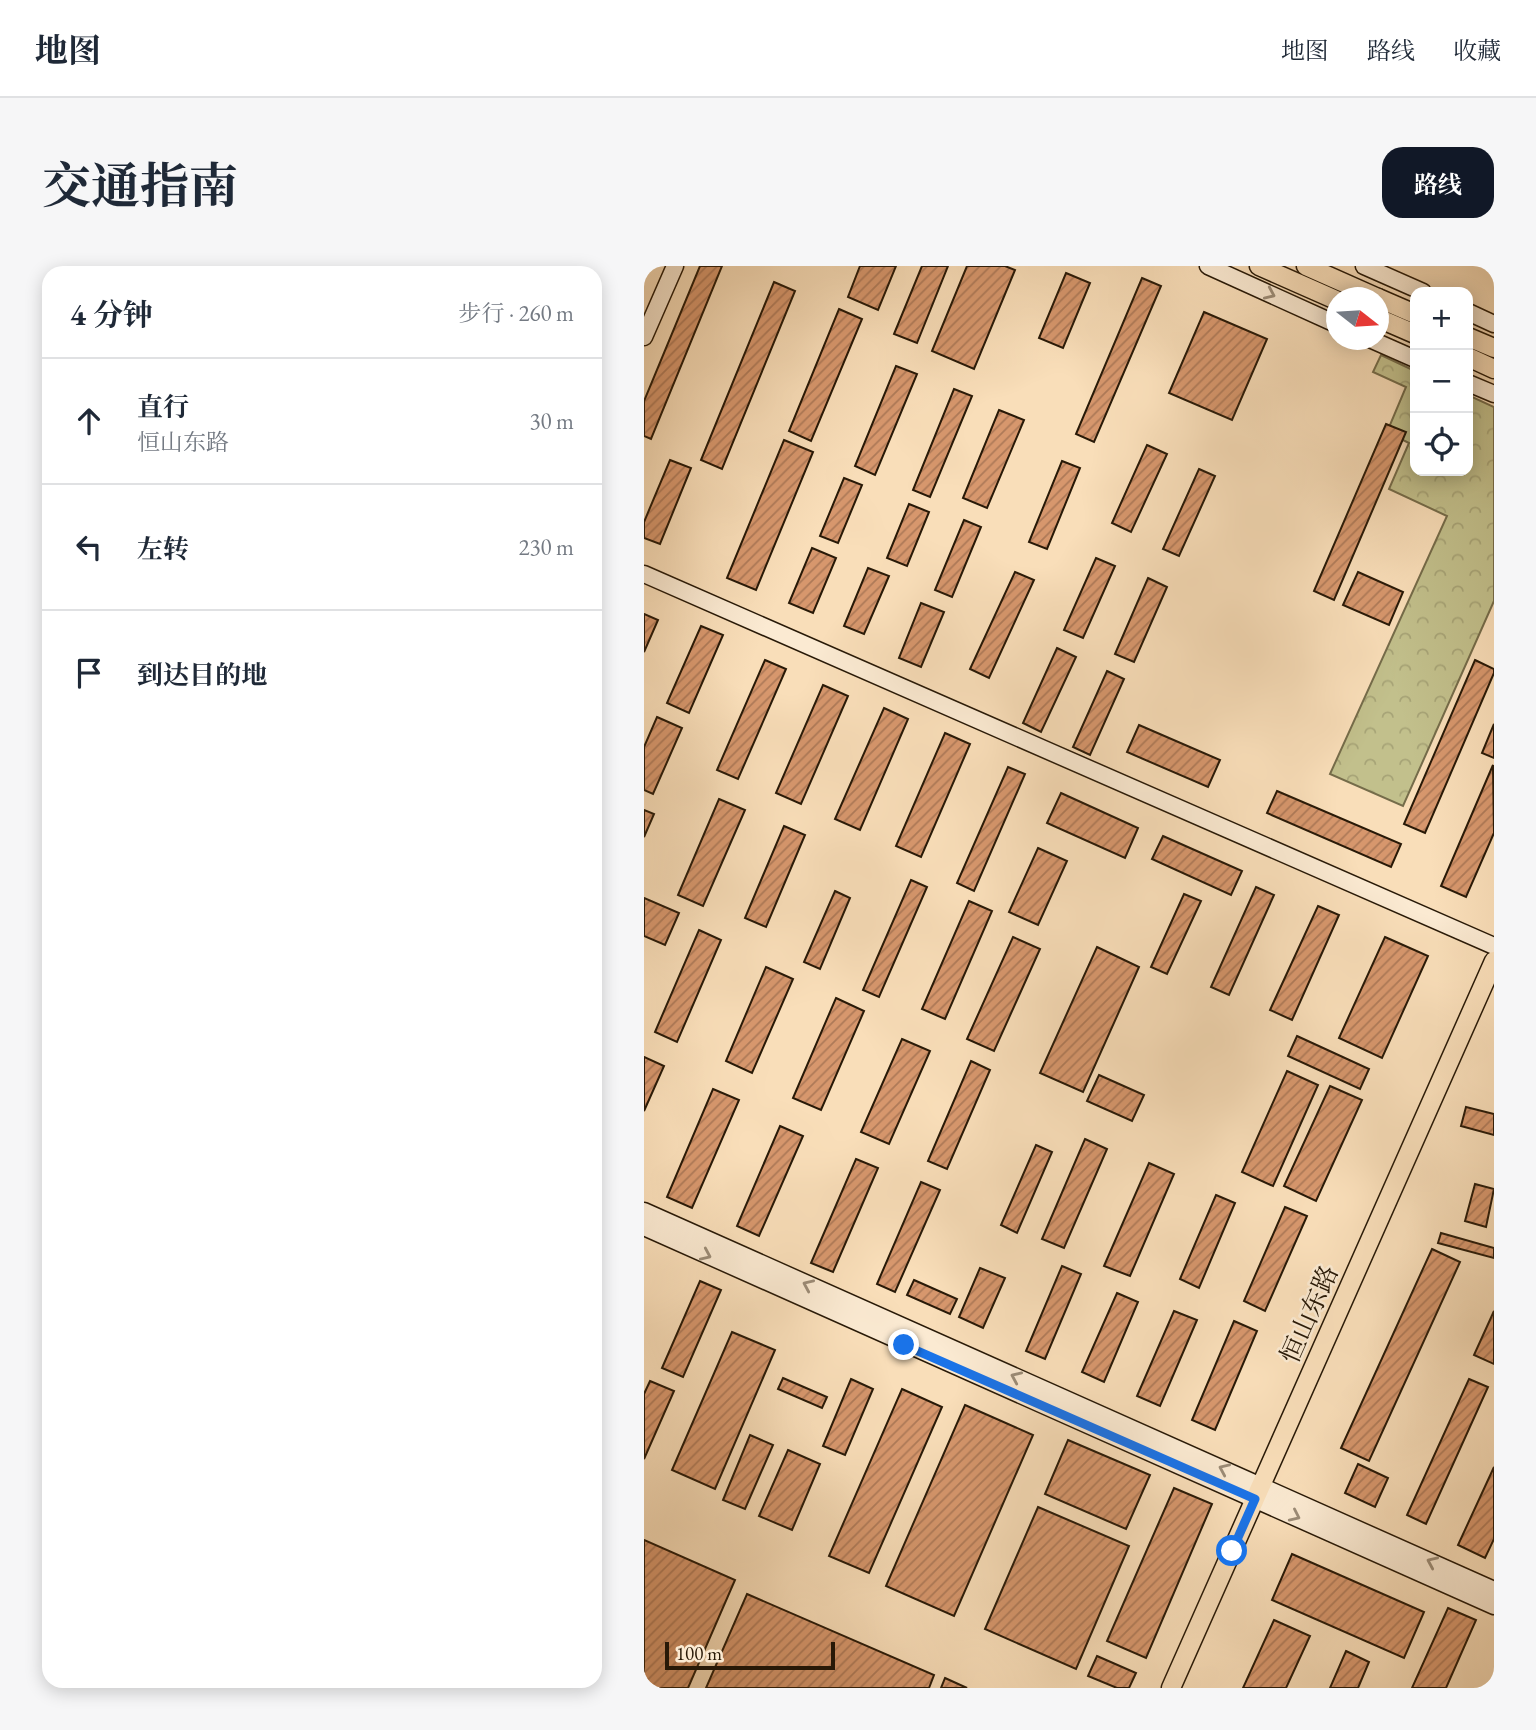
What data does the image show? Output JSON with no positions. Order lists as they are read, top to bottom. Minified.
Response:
{"streets":{"main road":["恒山东路"]},"scale_bar":"100 m","north":"right","page":{"header":"地图","nav":["地图","路线","收藏"],"title":"交通指南","buttons":"路线","heading":["4 分钟","步行 · 260 m"],"map_buttons":["+","−"],"list":[["直行","恒山东路","30 m"],["左转","230 m"],"到达目的地"],"scale":"100 m"}}
